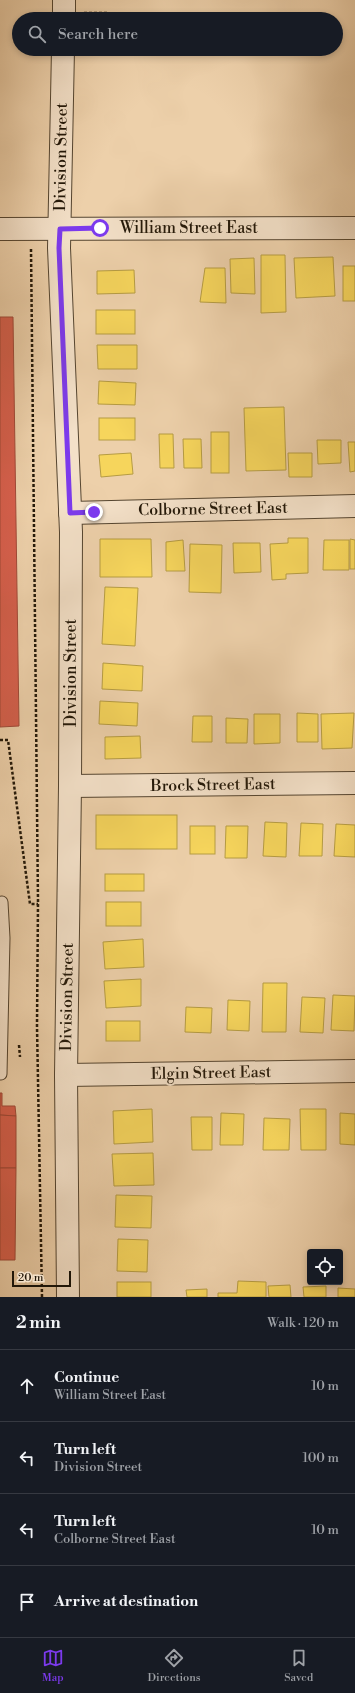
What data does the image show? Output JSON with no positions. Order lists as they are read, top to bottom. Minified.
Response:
{"streets":{"street":["Division Street","William Street East","Colborne Street East","Brock Street East","Elgin Street East"]},"crossings":[["Division Street","William Street East"],["Division Street","Colborne Street East"],["Division Street","Brock Street East"],["Division Street","Elgin Street East"]],"scale_bar":"20 m","page":{"search":"Search here","scale":"20 m","heading":["2 min","Walk · 120 m"],"list":[["Continue","William Street East","10 m"],["Turn left","Division Street","100 m"],["Turn left","Colborne Street East","10 m"],"Arrive at destination"],"nav":["Map","Directions","Saved"]}}
